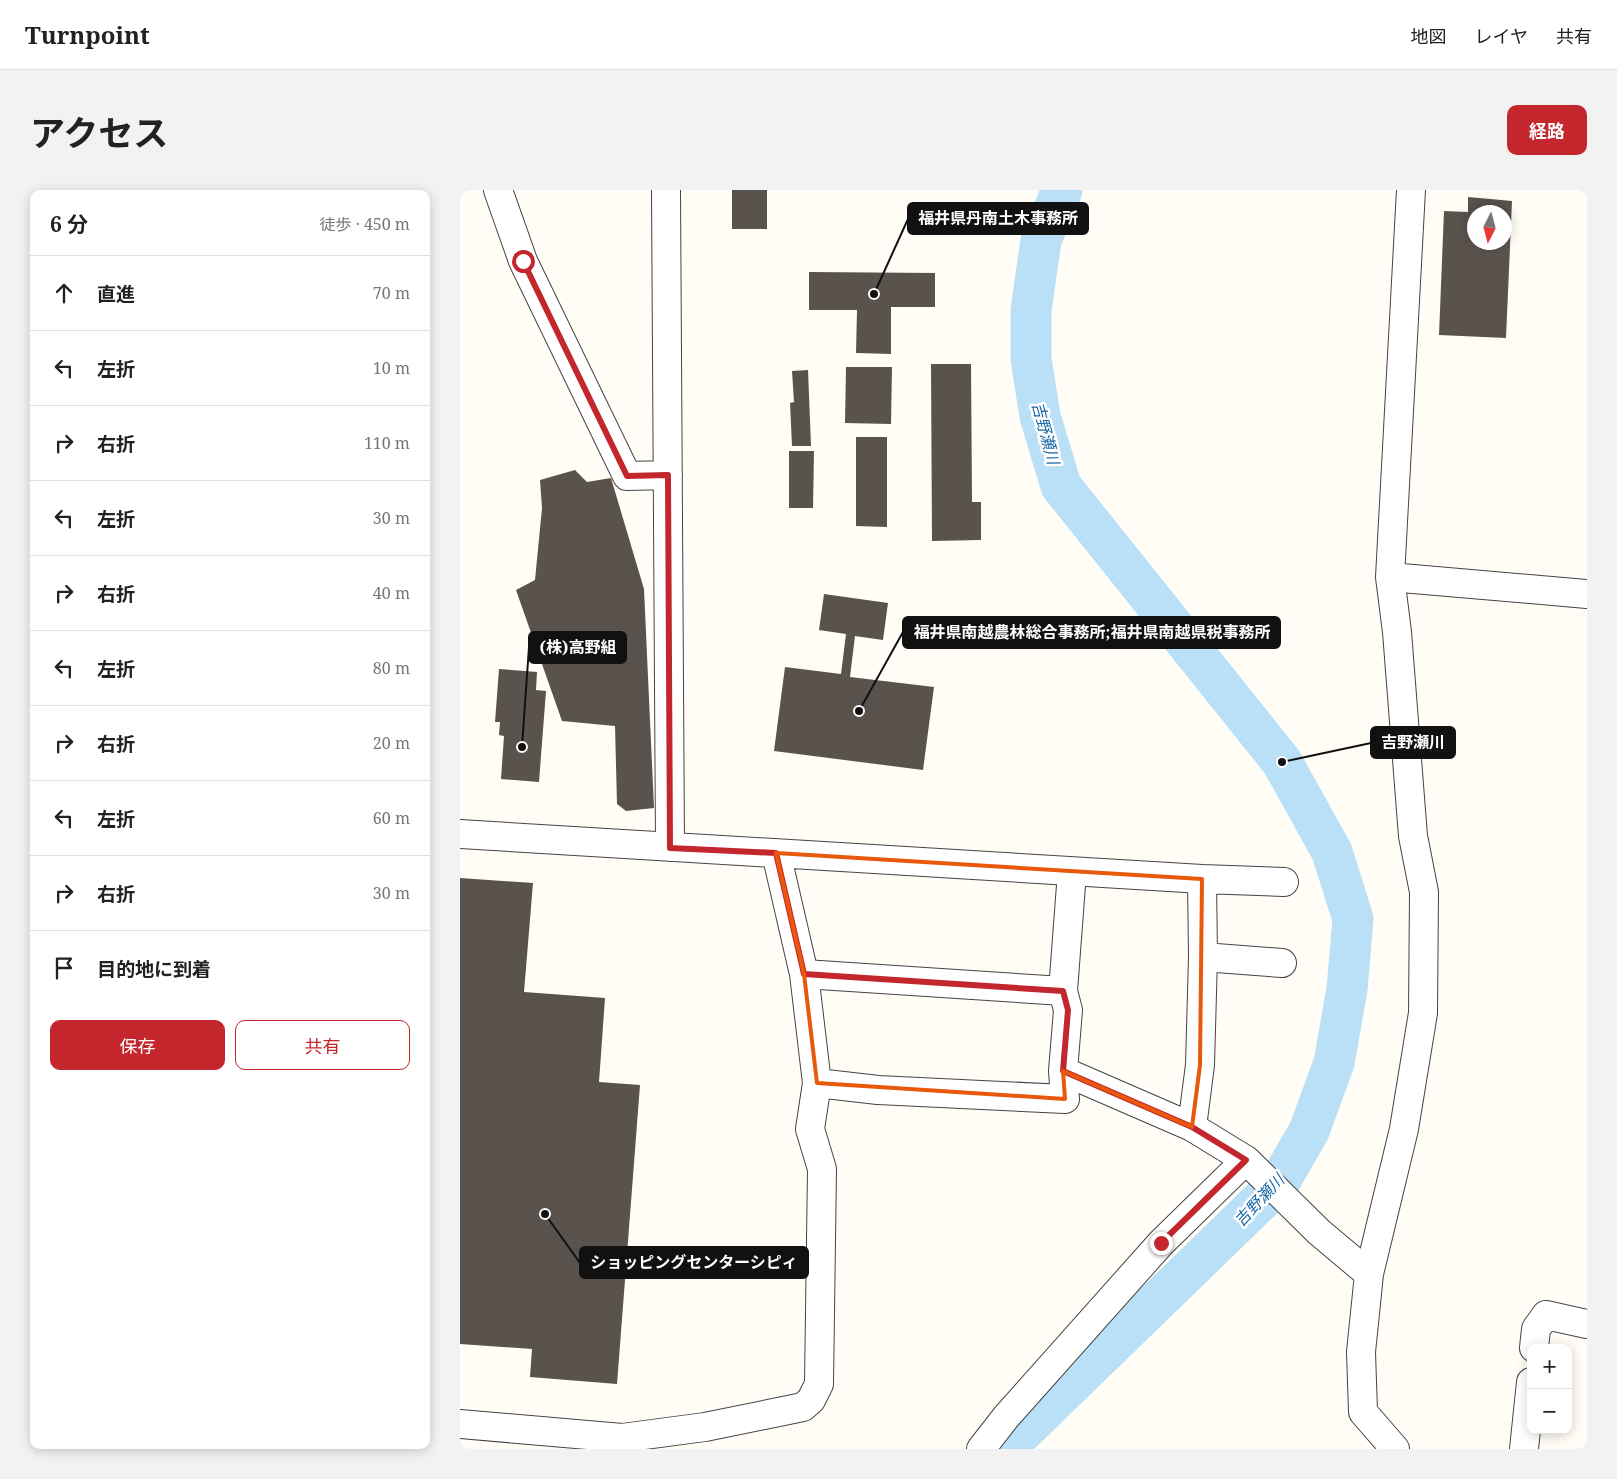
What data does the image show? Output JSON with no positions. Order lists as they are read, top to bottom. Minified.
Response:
{"water":["吉野瀬川"],"places":["福井県丹南土木事務所","福井県南越農林総合事務所;福井県南越県税事務所","(株)高野組","吉野瀬川","ショッピングセンターシピィ"],"north":"bottom","page":{"header":"Turnpoint","nav":["地図","レイヤ","共有"],"title":"アクセス","buttons":["経路",["保存","共有"]],"heading":["6 分","徒歩 · 450 m"],"list":[["直進","70 m"],["左折","10 m"],["右折","110 m"],["左折","30 m"],["右折","40 m"],["左折","80 m"],["右折","20 m"],["左折","60 m"],["右折","30 m"],"目的地に到着"],"map_buttons":["+","−"]}}
